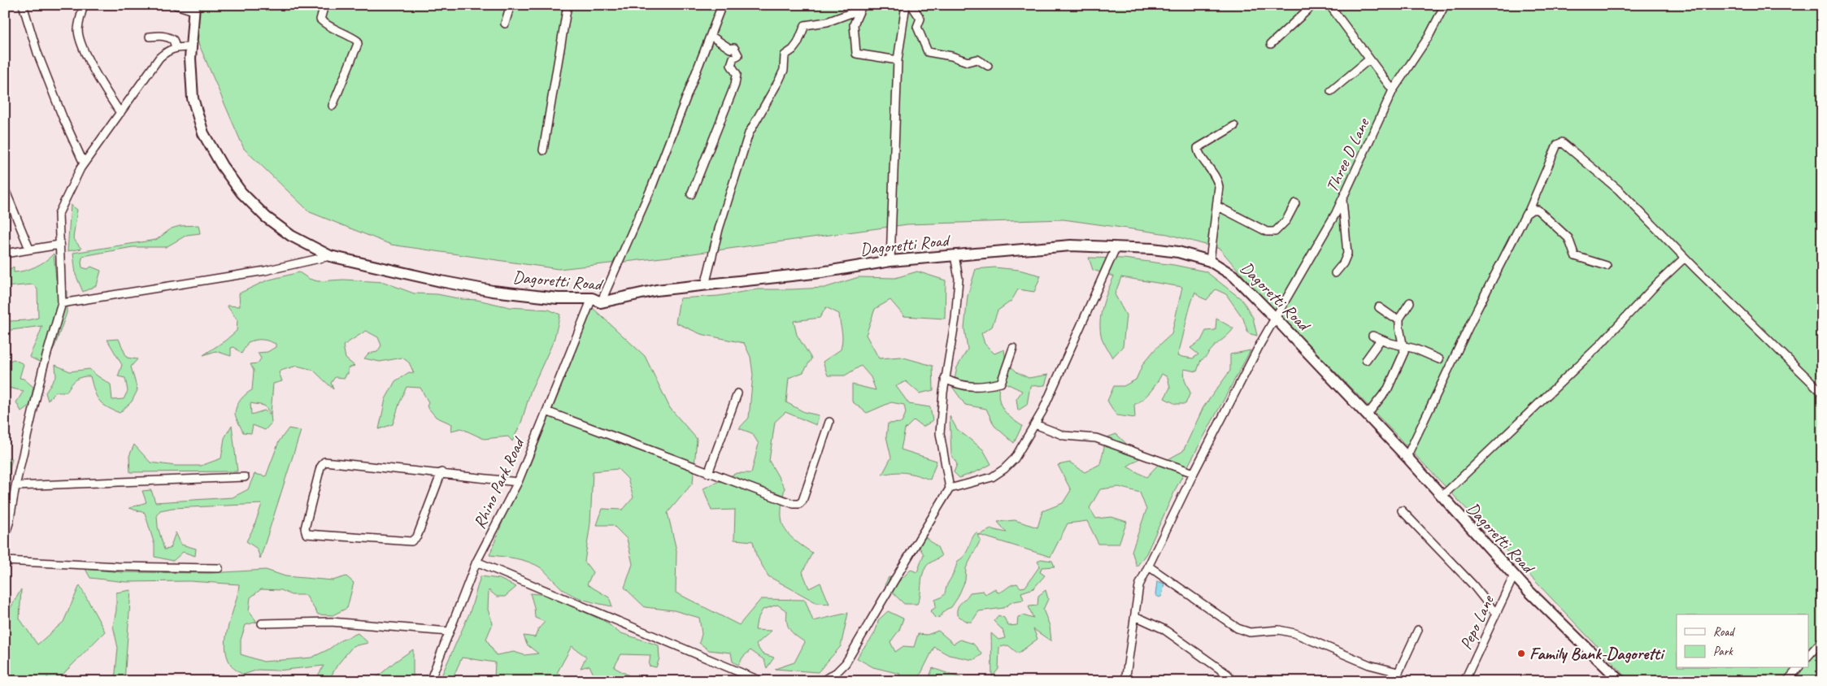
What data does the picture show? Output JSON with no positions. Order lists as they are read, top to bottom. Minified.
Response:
{"streets":{"main road":["Dagoretti Road"],"street":["Three D Lane","Rhino Park Road","Pepo Lane"]},"crossings":[["Three D Lane","Dagoretti Road"],["Dagoretti Road","Rhino Park Road"],["Dagoretti Road","Pepo Lane"]],"places":["Family Bank-Dagoretti"],"legend":["Road","Park"]}
